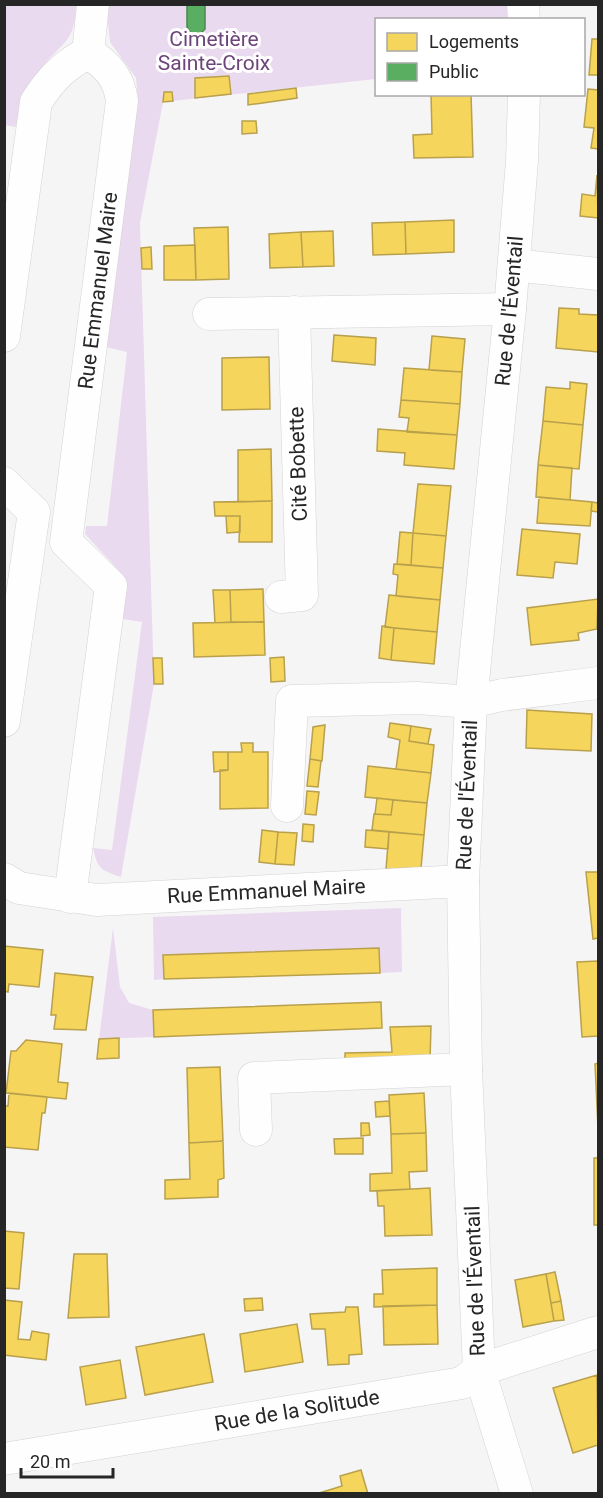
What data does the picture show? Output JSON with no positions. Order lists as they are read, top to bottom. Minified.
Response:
{"streets":{"street":["Rue Emmanuel Maire","Rue de l'Éventail","Cité Bobette","Rue de la Solitude"]},"crossings":[["Rue Emmanuel Maire","Rue de l'Éventail"],["Rue de l'Éventail","Rue de la Solitude"]],"parks":["Cimetière Sainte-Croix"],"legend":["Logements","Public"],"scale_bar":"20 m"}
